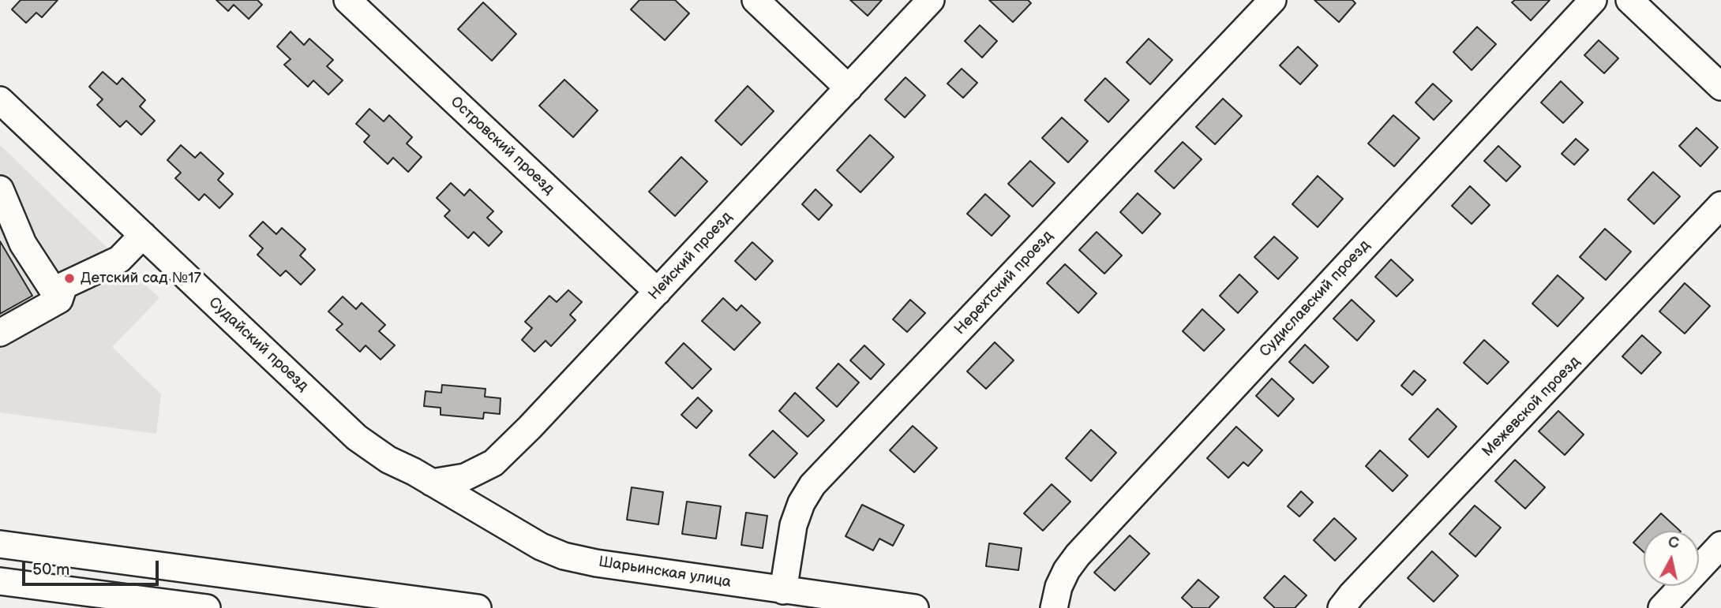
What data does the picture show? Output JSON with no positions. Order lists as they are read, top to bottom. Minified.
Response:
{"streets":{"street":["Островский проезд","Нейский проезд","Нерехтский проезд","Судиславский проезд","Судайский проезд","Межевской проезд","Шарьинская улица"]},"crossings":[["Островский проезд","Нейский проезд"],["Нейский проезд","Судайский проезд"],["Нейский проезд","Шарьинская улица"],["Нерехтский проезд","Шарьинская улица"],["Судайский проезд","Шарьинская улица"]],"places":["Детский сад №17"],"scale_bar":"50 m","north":"top"}
